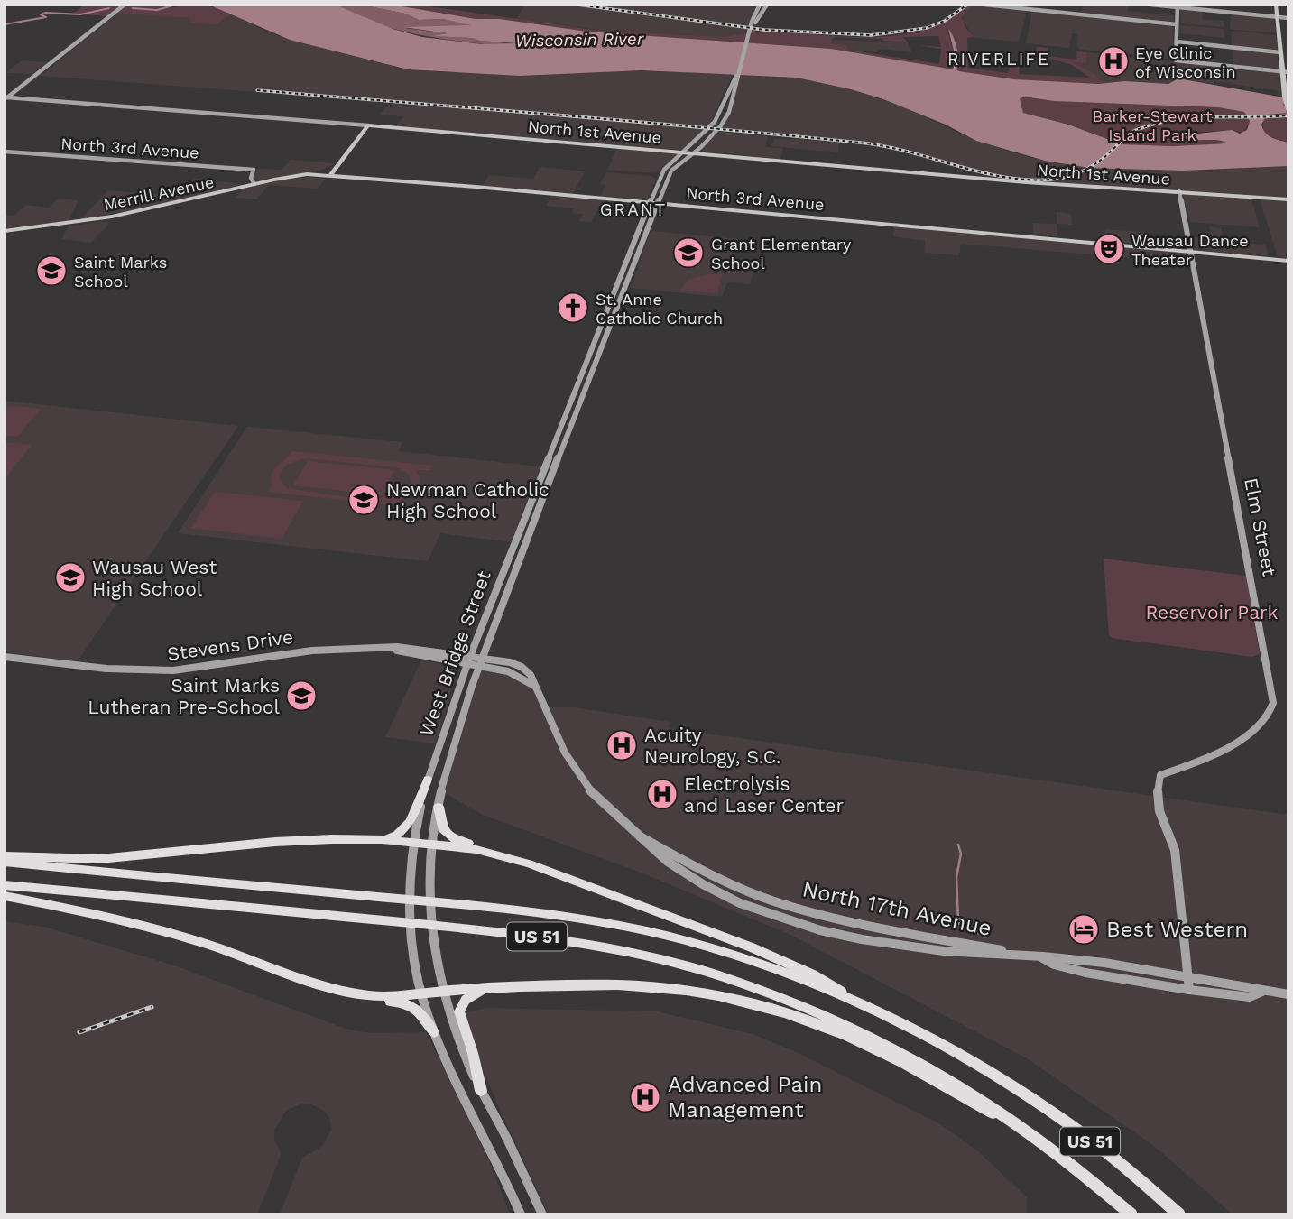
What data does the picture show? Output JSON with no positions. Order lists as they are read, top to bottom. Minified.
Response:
{"streets":{"highway":["US 51"],"main road":["North 1st Avenue","North 3rd Avenue","Merrill Avenue"],"street":["Elm Street","Stevens Drive","West Bridge Street","North 17th Avenue"]},"crossings":[["North 1st Avenue","Elm Street"],["North 1st Avenue","West Bridge Street"],["North 3rd Avenue","Merrill Avenue"],["North 3rd Avenue","Elm Street"],["North 3rd Avenue","West Bridge Street"],["Elm Street","North 17th Avenue"],["Stevens Drive","West Bridge Street"],["Stevens Drive","North 17th Avenue"],["West Bridge Street","North 17th Avenue"]],"districts":["RIVERLIFE","GRANT"],"water":["Wisconsin River"],"parks":["Barker-Stewart Island Park","Reservoir Park"],"places":{"hospital":["Eye Clinic of Wisconsin","Acuity Neurology, S.C.","Electrolysis and Laser Center","Advanced Pain Management"],"theatre":["Wausau Dance Theater"],"school or university":["Grant Elementary School","Saint Marks School","Newman Catholic High School","Wausau West High School","Saint Marks Lutheran Pre-School"],"church":["St. Anne Catholic Church"],"hotel":["Best Western"]}}
